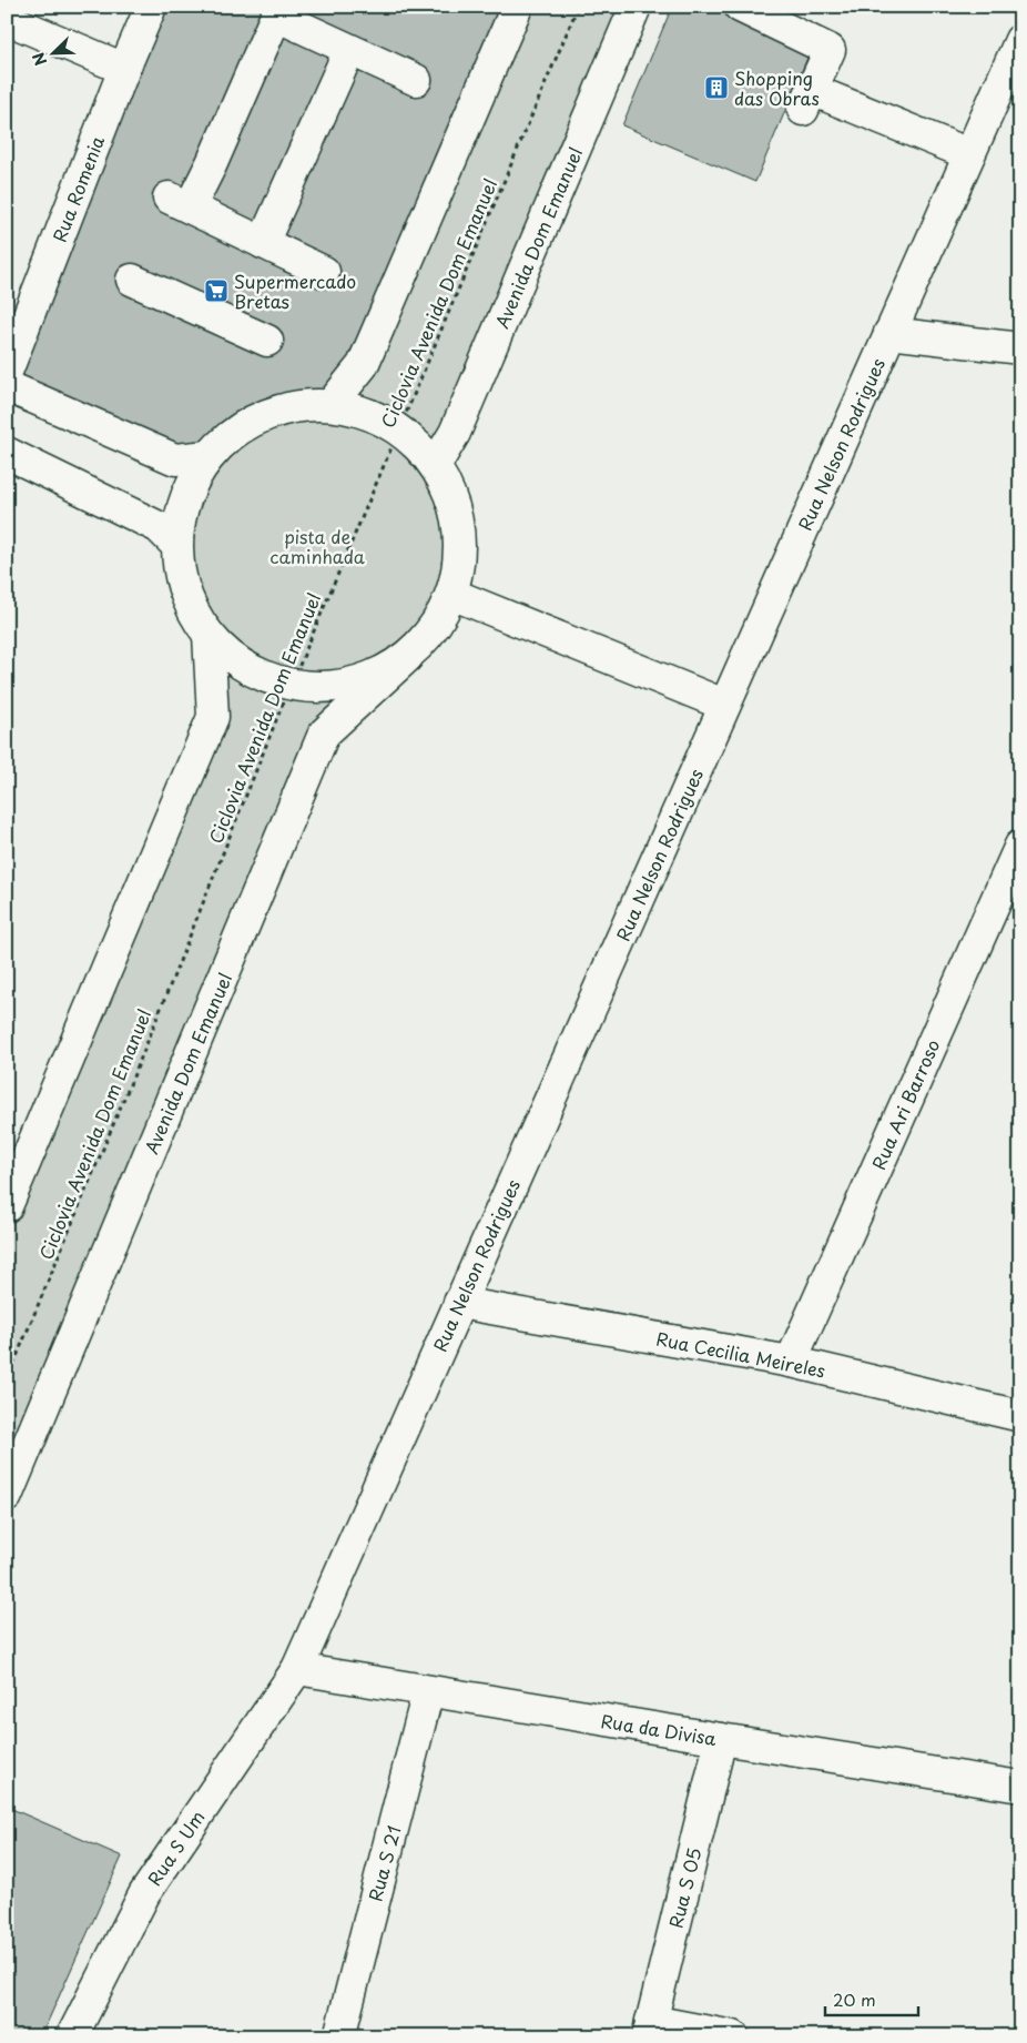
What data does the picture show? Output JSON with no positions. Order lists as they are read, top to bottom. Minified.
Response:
{"streets":{"street":["Rua Romenia","Avenida Dom Emanuel","Rua Nelson Rodrigues","Rua Ari Barroso","Rua Cecilia Meireles","Rua da Divisa","Rua S Um","Rua S 21","Rua S 05"],"path":["Ciclovia Avenida Dom Emanuel"]},"crossings":[["Rua Nelson Rodrigues","Rua Cecilia Meireles"],["Rua Nelson Rodrigues","Rua da Divisa"],["Rua Nelson Rodrigues","Rua S Um"],["Rua Ari Barroso","Rua Cecilia Meireles"],["Rua da Divisa","Rua S Um"],["Rua da Divisa","Rua S 21"],["Rua da Divisa","Rua S 05"]],"parks":["pista de caminhada"],"places":{"building":["Shopping das Obras"],"supermarket":["Supermercado Bretas"]},"scale_bar":"20 m","north":"bottom left"}
